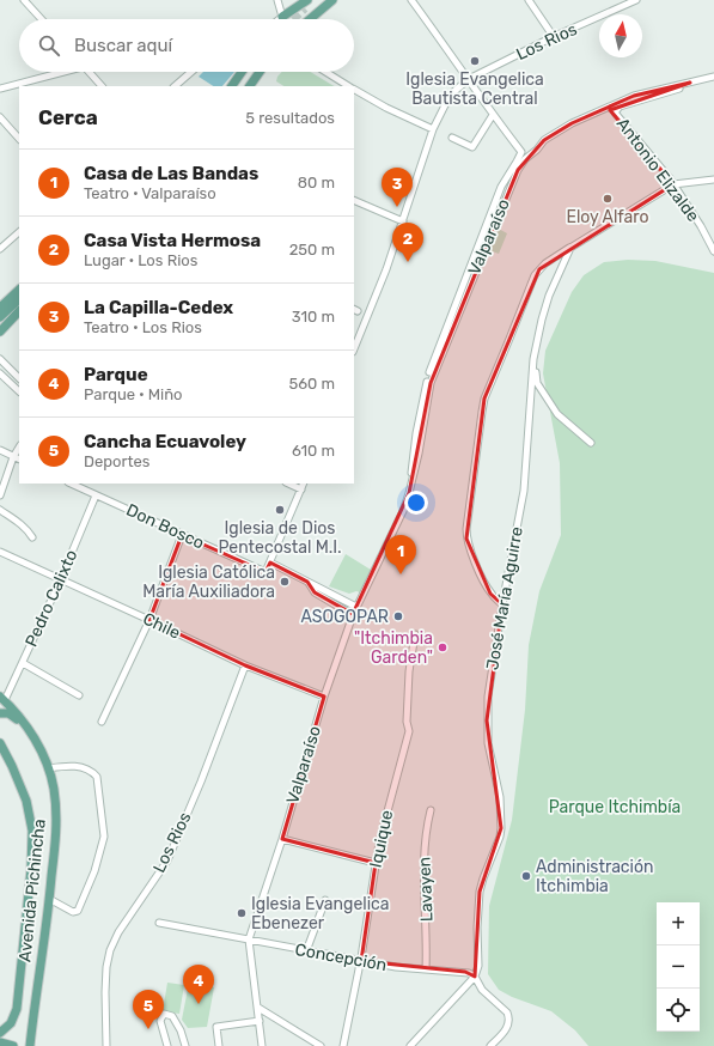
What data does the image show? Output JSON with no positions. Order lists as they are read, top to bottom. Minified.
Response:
{"streets":{"main road":["Avenida Pichincha"],"street":["Los Rios","Antonio Elizalde","Valparaíso","Don Bosco","Pedro Calixto","José María Aguirre","Chile","Iquique","Lavayen","Concepción"]},"crossings":[["Los Rios","Chile"],["Antonio Elizalde","Valparaíso"],["Valparaíso","Chile"],["Valparaíso","Concepción"],["Don Bosco","Pedro Calixto"],["Pedro Calixto","Chile"],["Pedro Calixto","Avenida Pichincha"],["José María Aguirre","Concepción"],["Iquique","Concepción"],["Lavayen","Concepción"]],"parks":["Parque Itchimbía"],"places":["Iglesia Evangelica Bautista Central","Eloy Alfaro","Iglesia de Dios Pentecostal M.I.","Iglesia Católica María Auxiliadora","ASOGOPAR","\"Itchimbia Garden\"","Administración Itchimbia","Iglesia Evangelica Ebenezer"],"north":"top","page":{"search":"Buscar aquí","heading":["Cerca","5 resultados"],"list":[{"mark":"1","name":"Casa de Las Bandas","note":"Teatro · Valparaíso","value":"80 m"},{"mark":"2","name":"Casa Vista Hermosa","note":"Lugar · Los Rios","value":"250 m"},{"mark":"3","name":"La Capilla-Cedex","note":"Teatro · Los Rios","value":"310 m"},{"mark":"4","name":"Parque","note":"Parque · Miño","value":"560 m"},{"mark":"5","name":"Cancha Ecuavoley","note":"Deportes","value":"610 m"}],"pins":["3","2","1","4","5"],"map_buttons":["+","−"]}}
